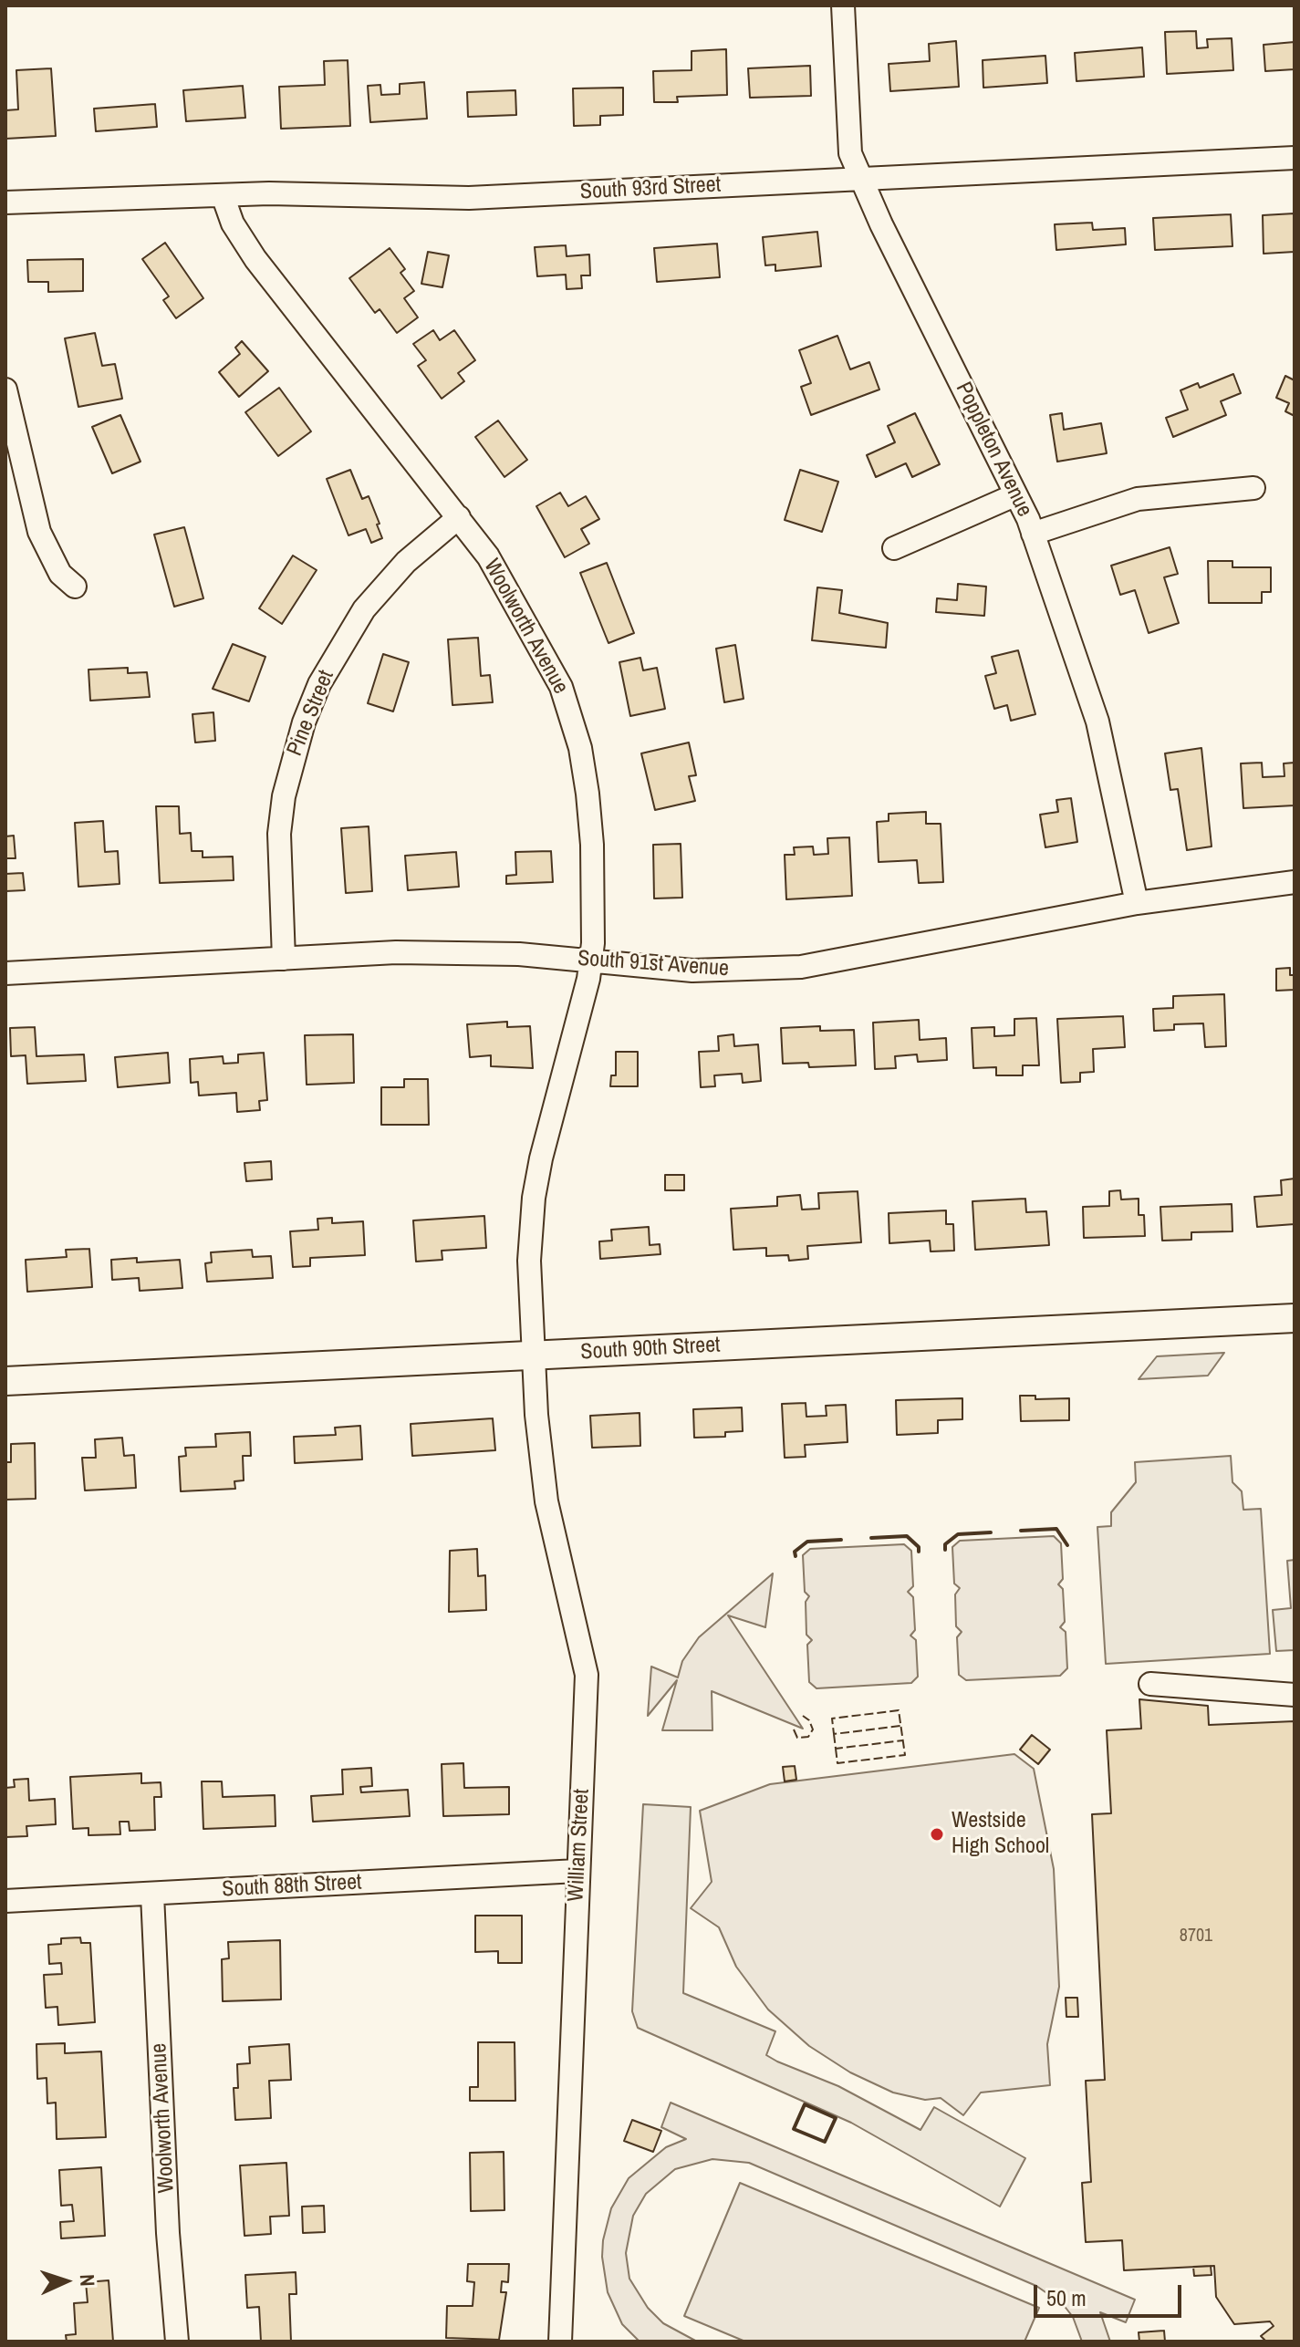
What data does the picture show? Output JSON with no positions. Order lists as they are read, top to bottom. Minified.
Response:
{"streets":{"main road":["South 90th Street"],"street":["South 93rd Street","Poppleton Avenue","Woolworth Avenue","Pine Street","South 91st Avenue","William Street","South 88th Street"]},"crossings":[["South 93rd Street","Poppleton Avenue"],["South 93rd Street","Woolworth Avenue"],["Poppleton Avenue","South 91st Avenue"],["Woolworth Avenue","Pine Street"],["Woolworth Avenue","South 91st Avenue"],["Woolworth Avenue","South 90th Street"],["Woolworth Avenue","William Street"],["Woolworth Avenue","South 88th Street"],["Pine Street","South 91st Avenue"],["South 90th Street","William Street"],["William Street","South 88th Street"]],"places":["Westside High School"],"house_numbers":["8701"],"scale_bar":"50 m","north":"right"}
